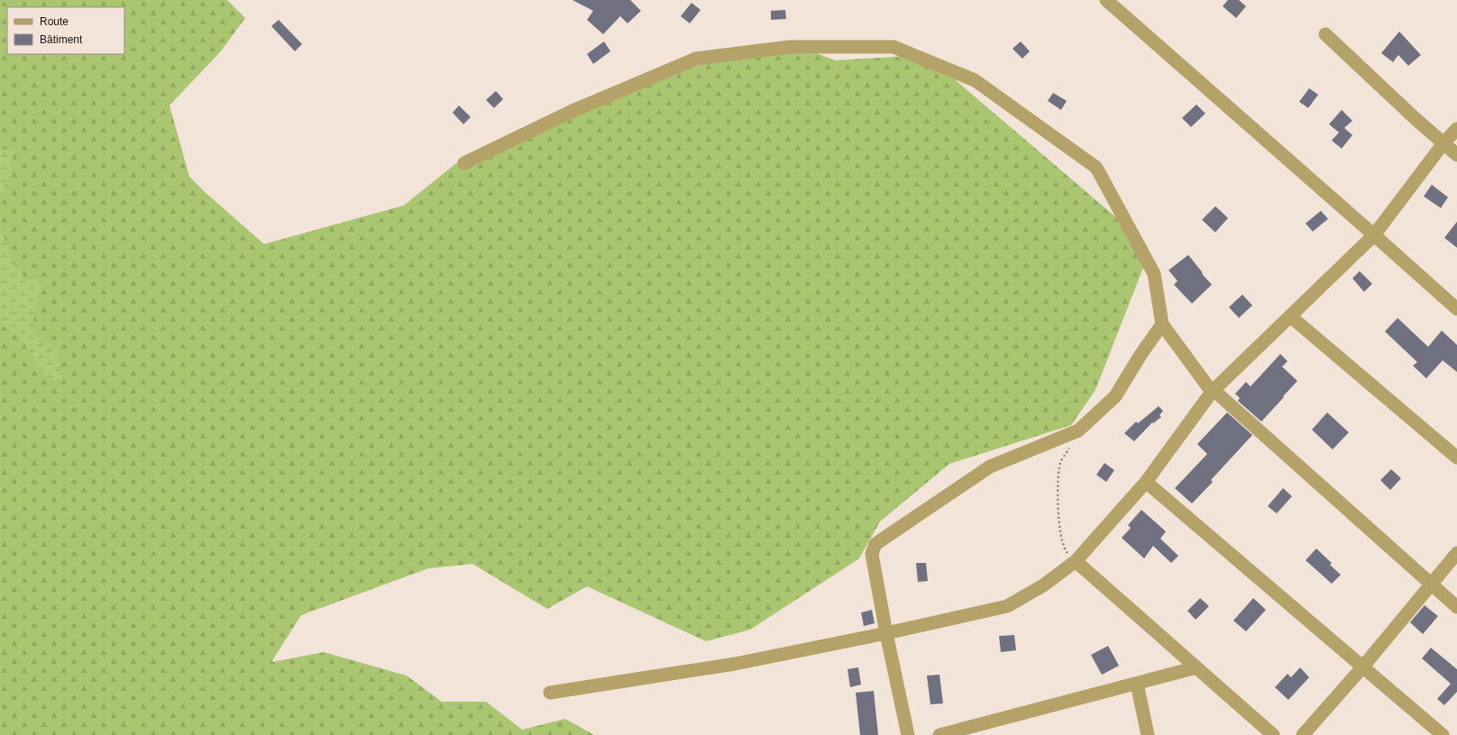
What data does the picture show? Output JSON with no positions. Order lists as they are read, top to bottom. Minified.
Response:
{"legend":["Route","Bâtiment"]}
